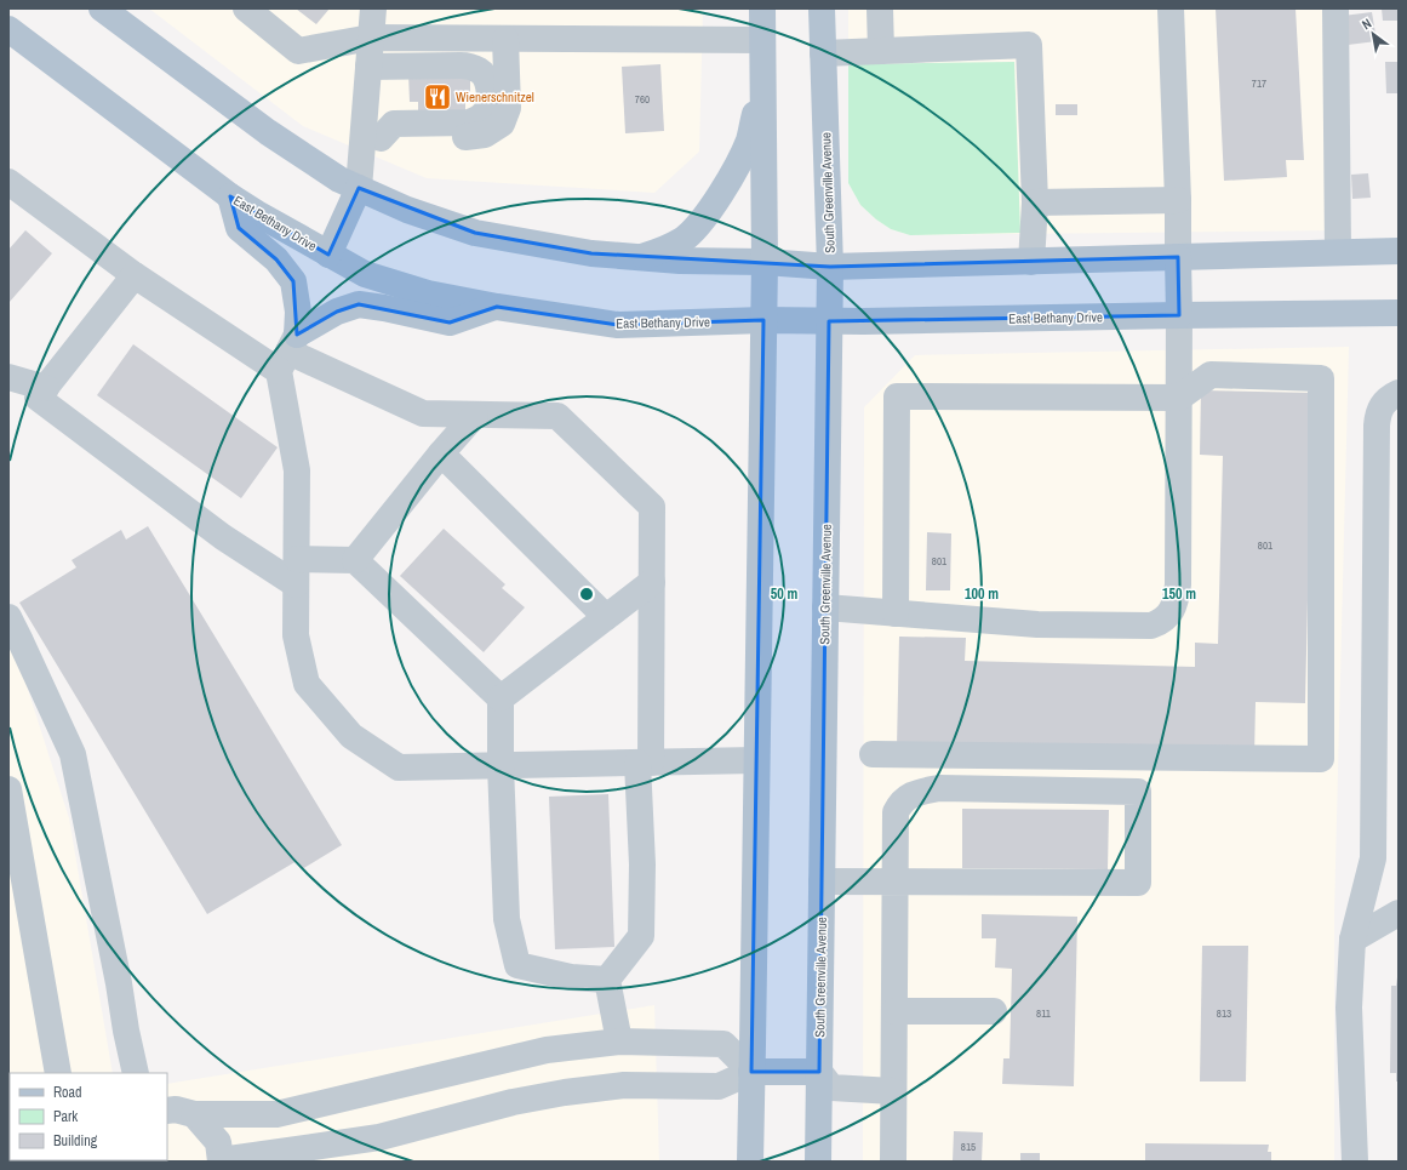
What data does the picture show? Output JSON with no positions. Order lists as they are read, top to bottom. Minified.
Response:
{"streets":{"main road":["South Greenville Avenue","East Bethany Drive"]},"crossings":[["South Greenville Avenue","East Bethany Drive"]],"places":{"restaurant":["Wienerschnitzel"]},"house_numbers":["717","760","801","801","811","813","815"],"legend":["Road","Park","Building"],"north":"top left","rings":["50 m","100 m","150 m"]}
